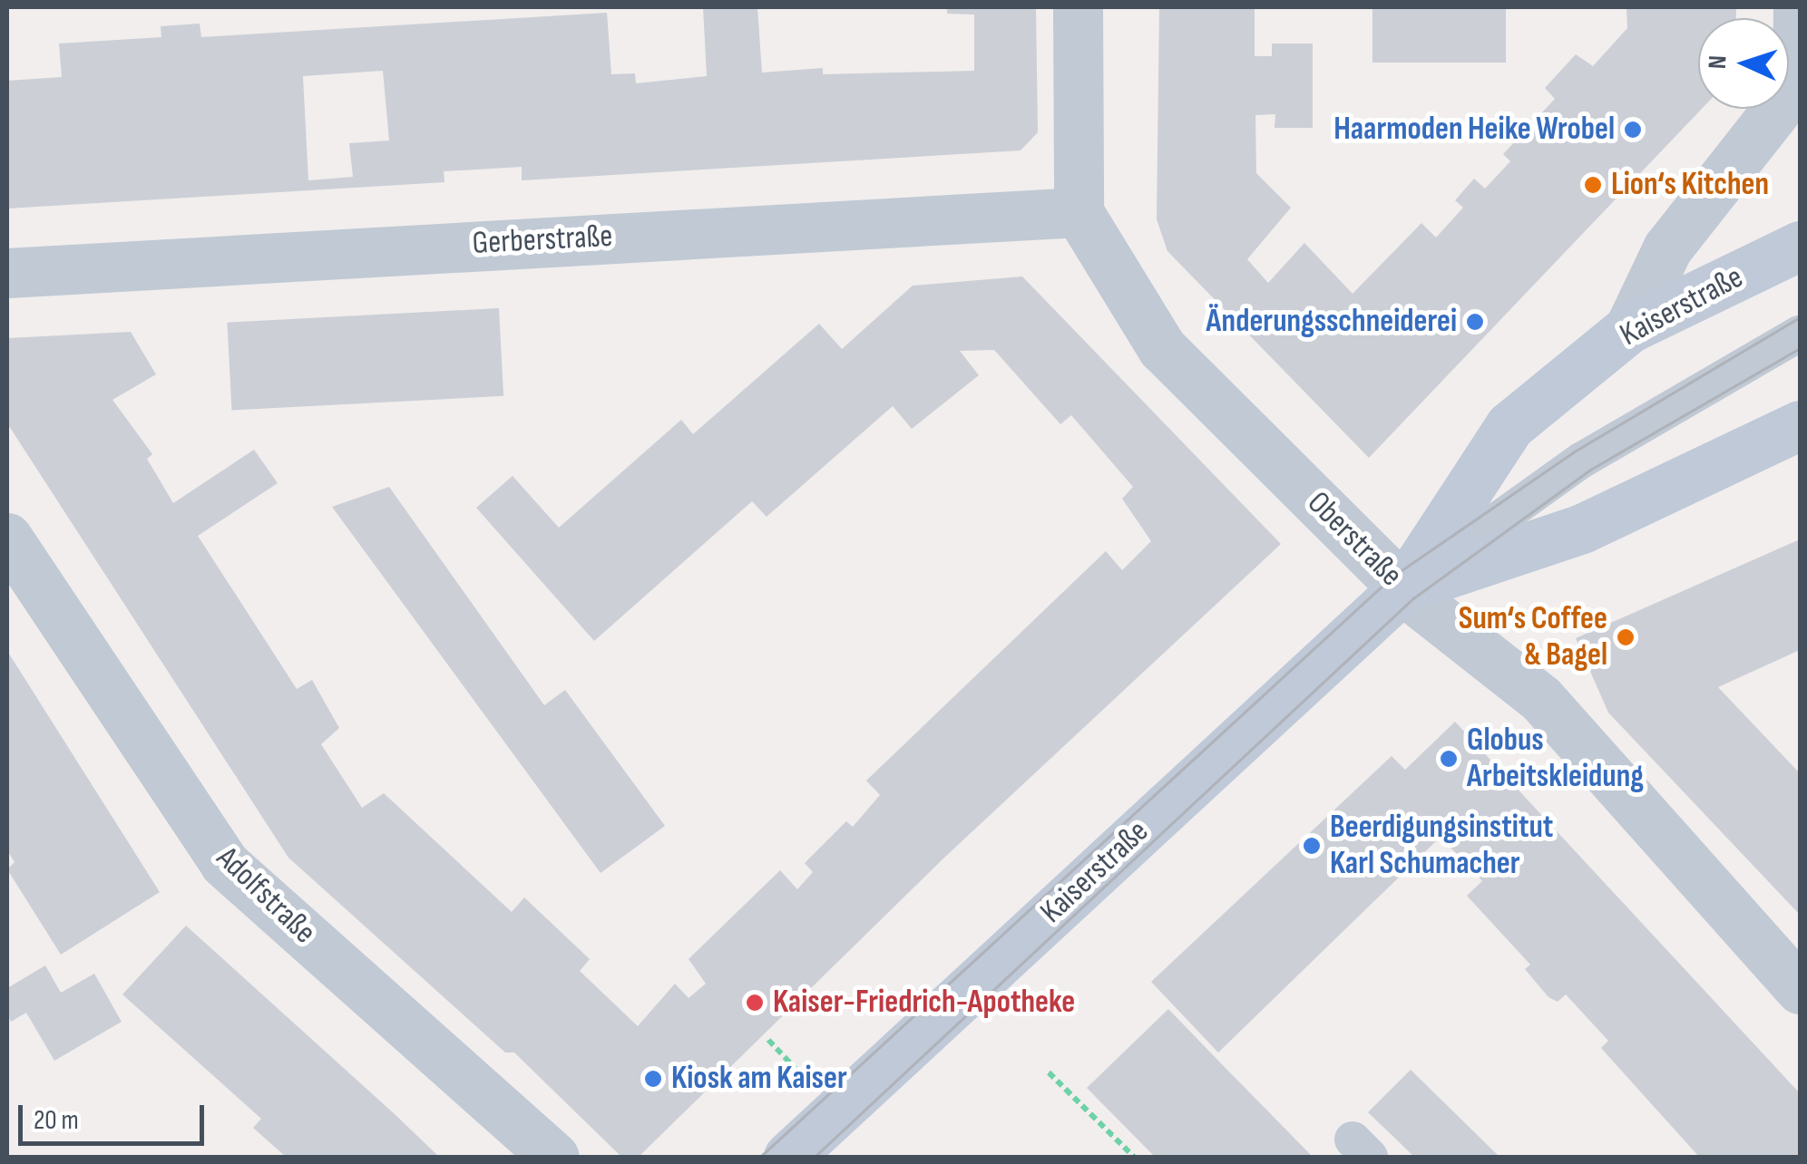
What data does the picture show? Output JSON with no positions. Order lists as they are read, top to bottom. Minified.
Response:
{"streets":{"main road":["Kaiserstraße"],"street":["Gerberstraße","Oberstraße","Adolfstraße"]},"crossings":[["Gerberstraße","Oberstraße"],["Kaiserstraße","Oberstraße"]],"places":["Haarmoden Heike Wrobel","Lion‘s Kitchen","Änderungsschneiderei","Sum‘s Coffee & Bagel","Globus Arbeitskleidung","Beerdigungsinstitut Karl Schumacher","Kaiser-Friedrich-Apotheke","Kiosk am Kaiser"],"scale_bar":"20 m","north":"left"}
